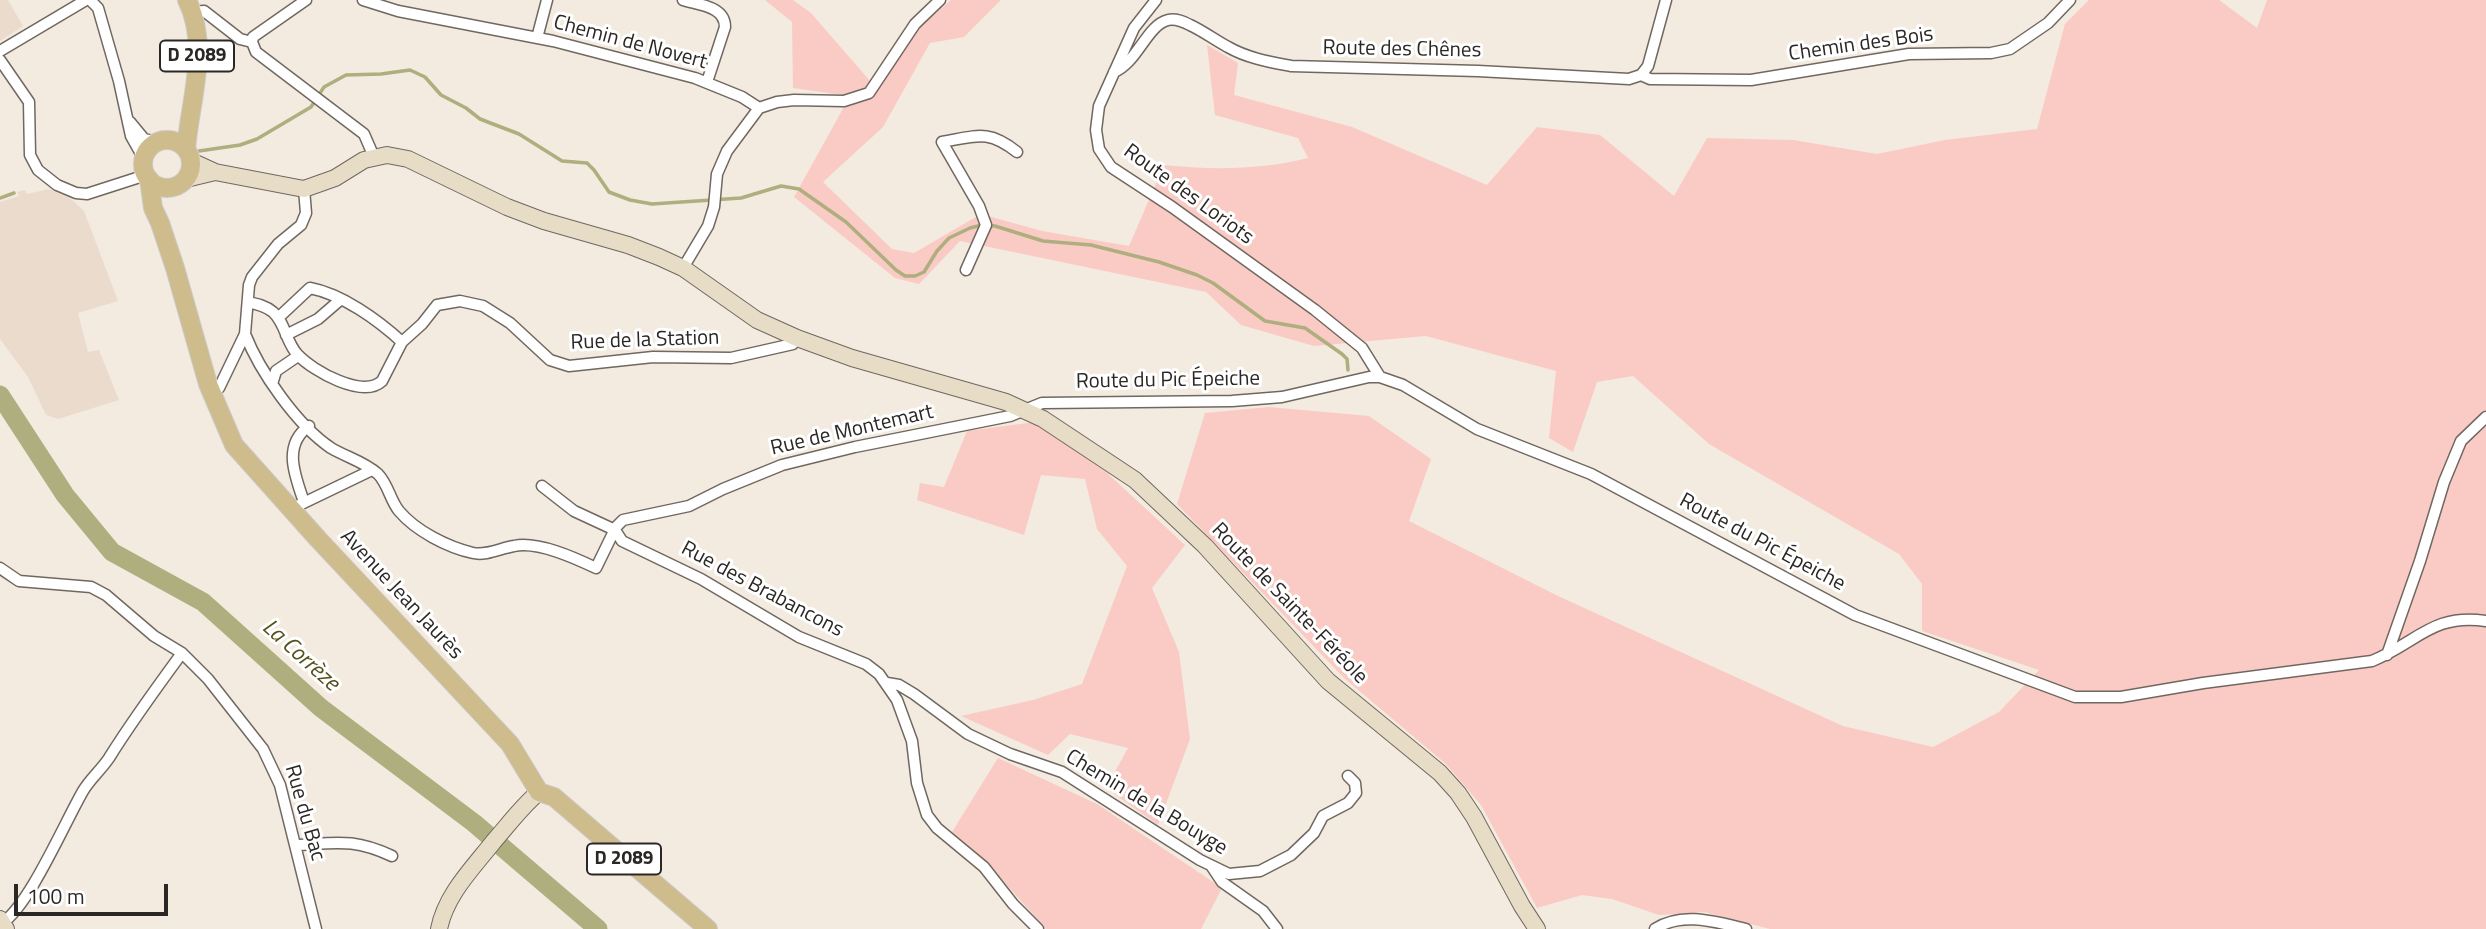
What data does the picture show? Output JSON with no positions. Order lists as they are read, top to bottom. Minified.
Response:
{"streets":{"main road":["D 2089","Avenue Jean Jaurès","Route de Sainte-Féréole"],"street":["Chemin de Novert","Chemin des Bois","Route des Chênes","Route des Loriots","Rue de la Station","Route du Pic Épeiche","Rue de Montemart","Rue des Brabancons","Chemin de la Bouyge","Rue du Bac"]},"crossings":[["Chemin des Bois","Route des Chênes"],["Route des Chênes","Route des Loriots"],["D 2089","Avenue Jean Jaurès"],["Route des Loriots","Route du Pic Épeiche"],["Rue de la Station","Route de Sainte-Féréole"],["Route du Pic Épeiche","Rue de Montemart"],["Route du Pic Épeiche","Route de Sainte-Féréole"],["Rue de Montemart","Rue des Brabancons"],["Rue de Montemart","Route de Sainte-Féréole"],["Rue des Brabancons","Chemin de la Bouyge"]],"water":["La Corrèze"],"scale_bar":"100 m"}
